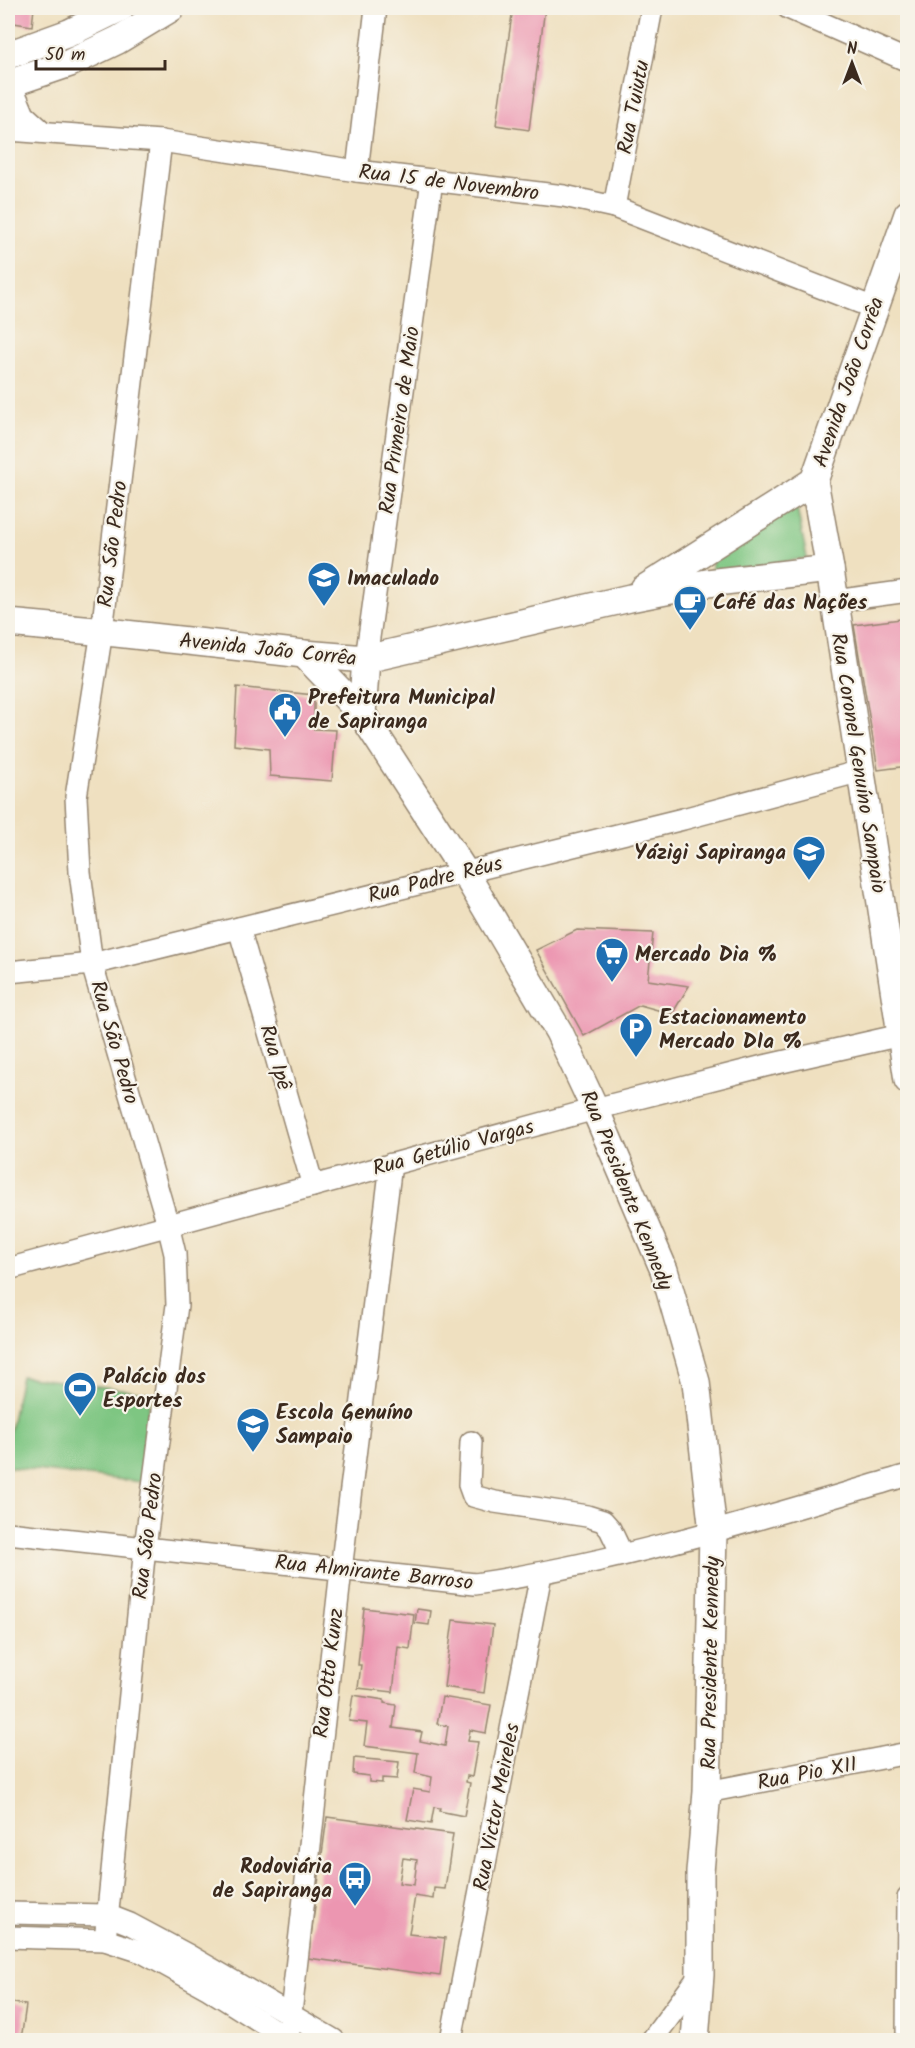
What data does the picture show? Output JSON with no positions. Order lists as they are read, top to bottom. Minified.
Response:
{"streets":{"main road":["Avenida João Corrêa","Rua Coronel Genuíno Sampaio","Rua Presidente Kennedy"],"street":["Rua Tuiutu","Rua 15 de Novembro","Rua Primeiro de Maio","Rua São Pedro","Rua Padre Réus","Rua Ipê","Rua Getúlio Vargas","Rua Almirante Barroso","Rua Otto Kunz","Rua Pio XII","Rua Victor Meireles"]},"crossings":[["Rua Tuiutu","Rua 15 de Novembro"],["Rua 15 de Novembro","Avenida João Corrêa"],["Rua 15 de Novembro","Rua Primeiro de Maio"],["Rua 15 de Novembro","Rua São Pedro"],["Avenida João Corrêa","Rua Primeiro de Maio"],["Avenida João Corrêa","Rua São Pedro"],["Avenida João Corrêa","Rua Coronel Genuíno Sampaio"],["Avenida João Corrêa","Rua Presidente Kennedy"],["Rua São Pedro","Rua Padre Réus"],["Rua São Pedro","Rua Getúlio Vargas"],["Rua São Pedro","Rua Almirante Barroso"],["Rua Coronel Genuíno Sampaio","Rua Padre Réus"],["Rua Coronel Genuíno Sampaio","Rua Getúlio Vargas"],["Rua Padre Réus","Rua Ipê"],["Rua Padre Réus","Rua Presidente Kennedy"],["Rua Ipê","Rua Getúlio Vargas"],["Rua Getúlio Vargas","Rua Presidente Kennedy"],["Rua Getúlio Vargas","Rua Otto Kunz"],["Rua Presidente Kennedy","Rua Almirante Barroso"],["Rua Presidente Kennedy","Rua Pio XII"],["Rua Almirante Barroso","Rua Otto Kunz"],["Rua Almirante Barroso","Rua Victor Meireles"]],"places":{"school or university":["Imaculado","Yázigi Sapiranga","Escola Genuíno Sampaio"],"cafe":["Café das Nações"],"public building":["Prefeitura Municipal de Sapiranga"],"supermarket":["Mercado Dia %"],"parking":["Estacionamento Mercado DIa %"],"sports":["Palácio dos Esportes"],"bus stop":["Rodoviária de Sapiranga"]},"scale_bar":"50 m","north":"top"}
